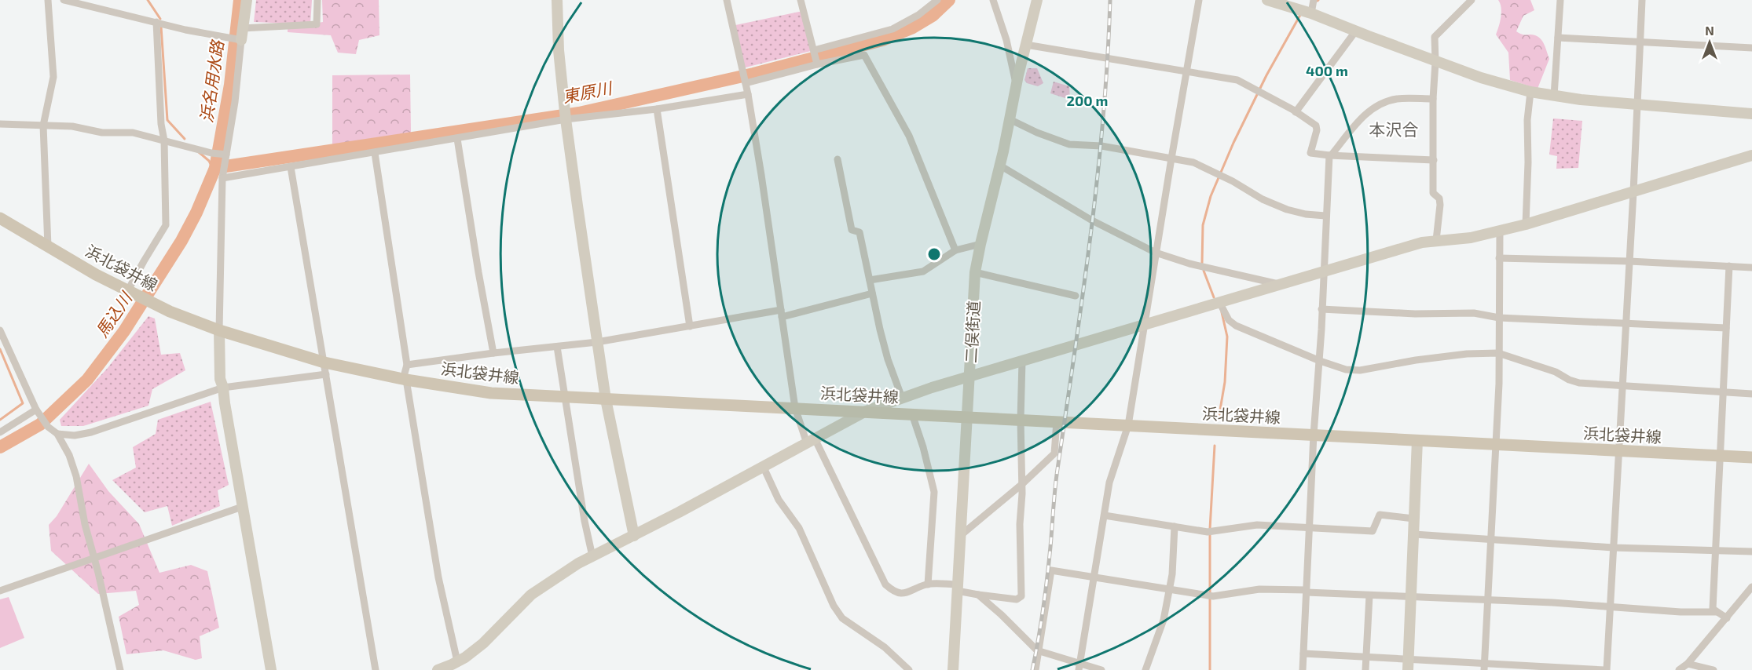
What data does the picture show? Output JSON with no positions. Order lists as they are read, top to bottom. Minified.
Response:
{"streets":{"main road":["浜北袋井線"],"street":["二俣街道"]},"crossings":[["浜北袋井線","二俣街道"]],"districts":["本沢合"],"water":["浜名用水路","東原川","馬込川"],"north":"top","rings":["400 m","200 m"]}
